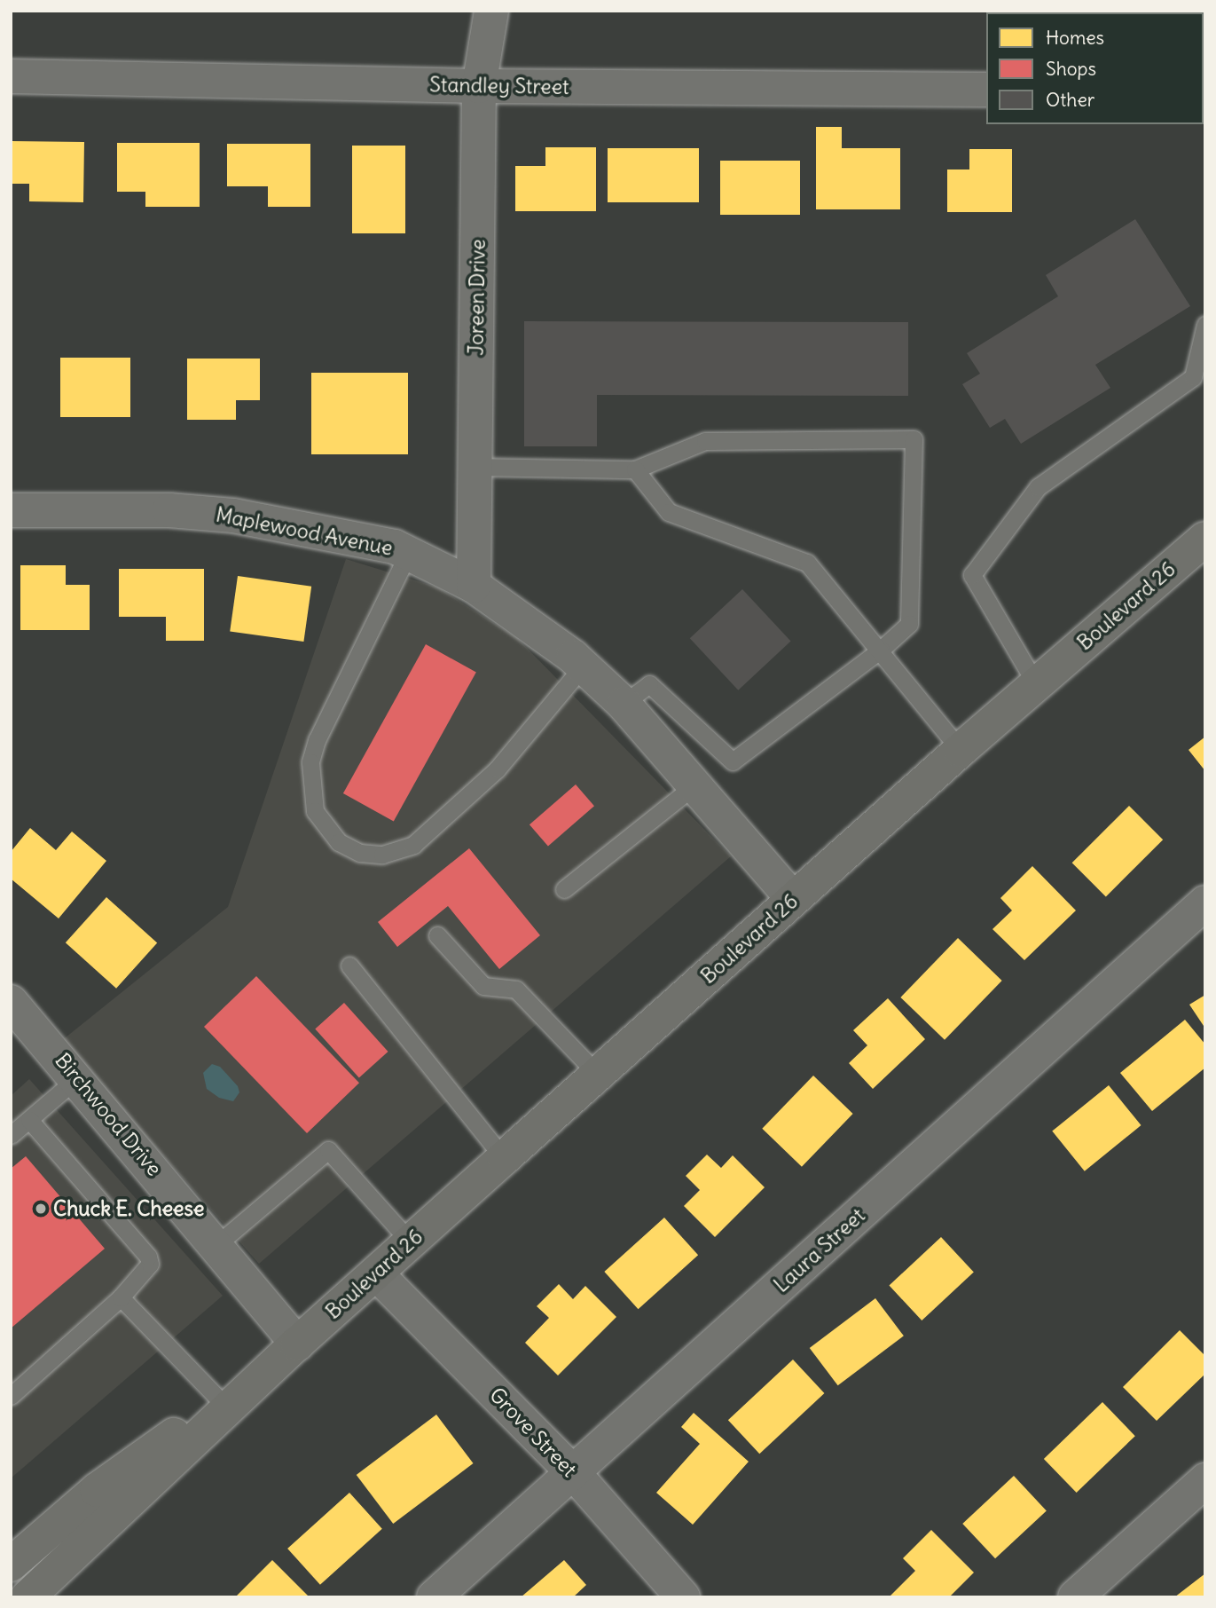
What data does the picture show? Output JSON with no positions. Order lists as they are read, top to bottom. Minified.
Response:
{"streets":{"main road":["Boulevard 26"],"street":["Standley Street","Joreen Drive","Maplewood Avenue","Birchwood Drive","Laura Street","Grove Street"]},"crossings":[["Standley Street","Joreen Drive"],["Joreen Drive","Maplewood Avenue"],["Maplewood Avenue","Boulevard 26"],["Boulevard 26","Birchwood Drive"],["Boulevard 26","Grove Street"],["Laura Street","Grove Street"]],"places":["Chuck E. Cheese"],"legend":["Homes","Shops","Other"]}
